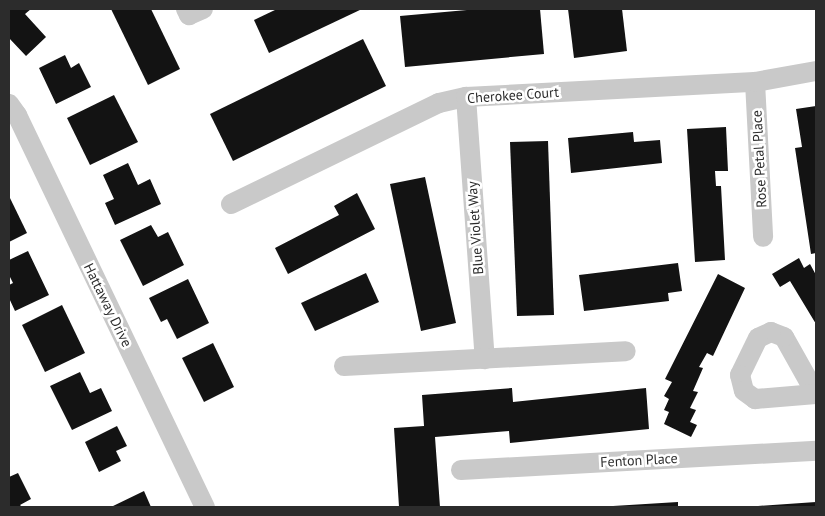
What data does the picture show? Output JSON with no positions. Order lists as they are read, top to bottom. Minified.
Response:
{"streets":{"street":["Cherokee Court","Rose Petal Place","Blue Violet Way","Hattaway Drive","Fenton Place"]},"crossings":[["Cherokee Court","Rose Petal Place"],["Cherokee Court","Blue Violet Way"]]}
